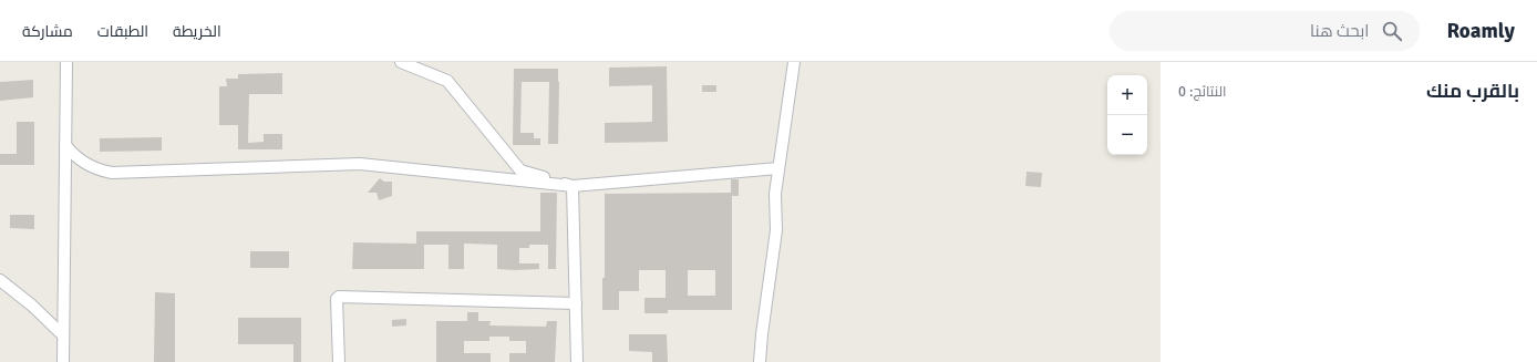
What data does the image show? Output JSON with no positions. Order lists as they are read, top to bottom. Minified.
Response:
{"page":{"header":"Roamly","search":"ابحث هنا","nav":["الخريطة","الطبقات","مشاركة"],"heading":["بالقرب منك","النتائج: 0"],"map_buttons":["+","−"]}}
